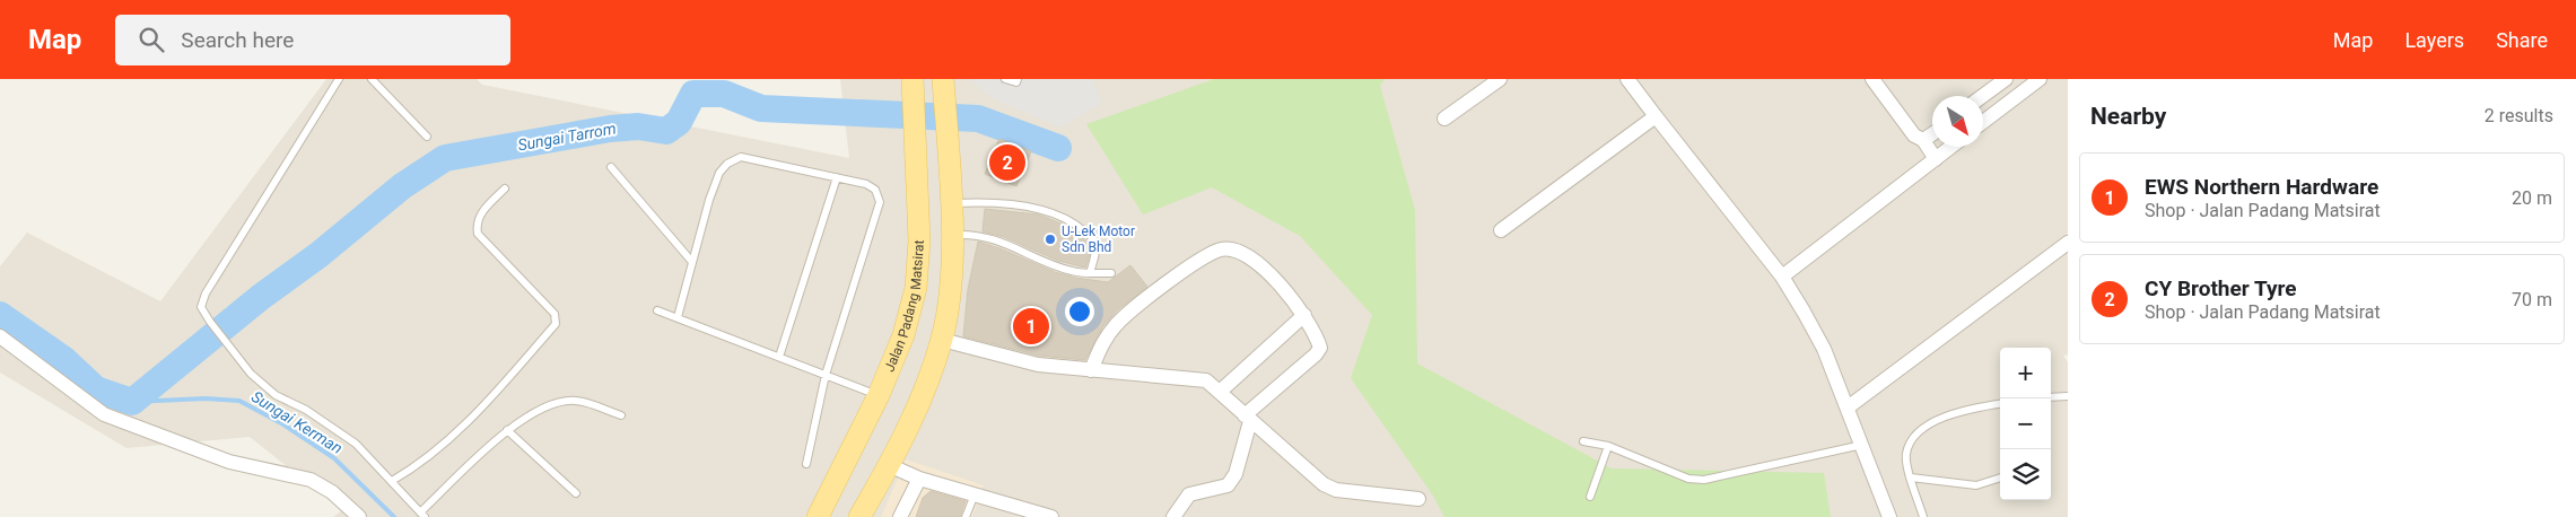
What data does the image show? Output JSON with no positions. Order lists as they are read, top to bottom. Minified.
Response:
{"streets":{"main road":["Jalan Padang Matsirat"]},"water":["Sungai Tarrom","Sungai Kerman"],"places":["U-Lek Motor Sdn Bhd"],"north":"bottom right","page":{"header":"Map","search":"Search here","nav":["Map","Layers","Share"],"heading":["Nearby","2 results"],"pins":["2","1"],"list":[{"mark":"1","name":"EWS Northern Hardware","note":"Shop · Jalan Padang Matsirat","value":"20 m"},{"mark":"2","name":"CY Brother Tyre","note":"Shop · Jalan Padang Matsirat","value":"70 m"}],"map_buttons":["+","−"]}}
